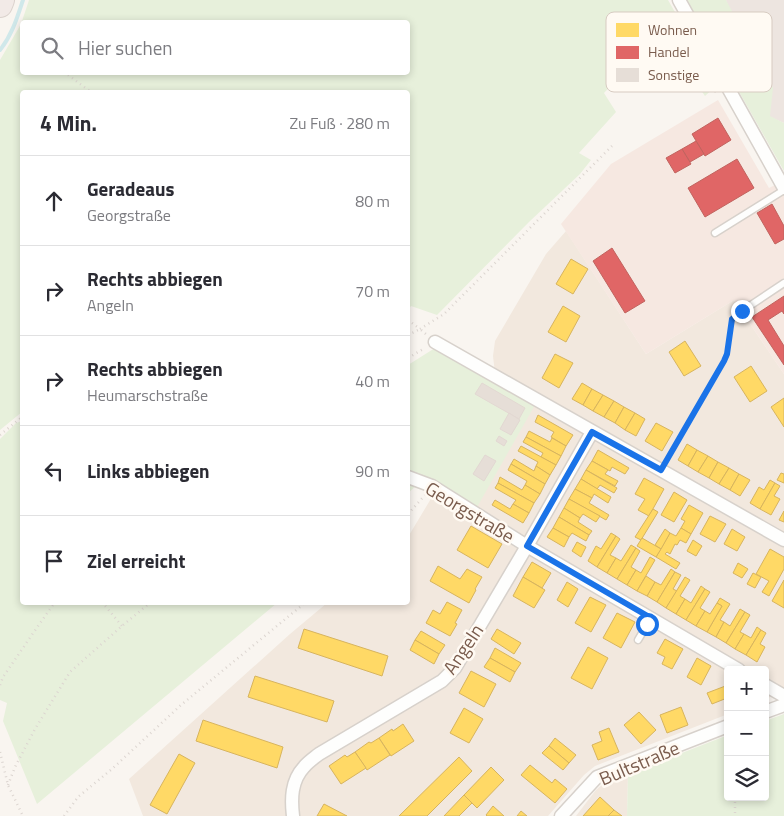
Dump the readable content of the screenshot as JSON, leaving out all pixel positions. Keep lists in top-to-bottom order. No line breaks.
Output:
{"streets":{"street":["Georgstraße","Angeln","Bultstraße"]},"crossings":[["Georgstraße","Angeln"]],"legend":["Wohnen","Handel","Sonstige"],"page":{"search":"Hier suchen","heading":["4 Min.","Zu Fuß · 280 m"],"list":[["Geradeaus","Georgstraße","80 m"],["Rechts abbiegen","Angeln","70 m"],["Rechts abbiegen","Heumarschstraße","40 m"],["Links abbiegen","90 m"],"Ziel erreicht"],"map_buttons":["+","−"]}}
